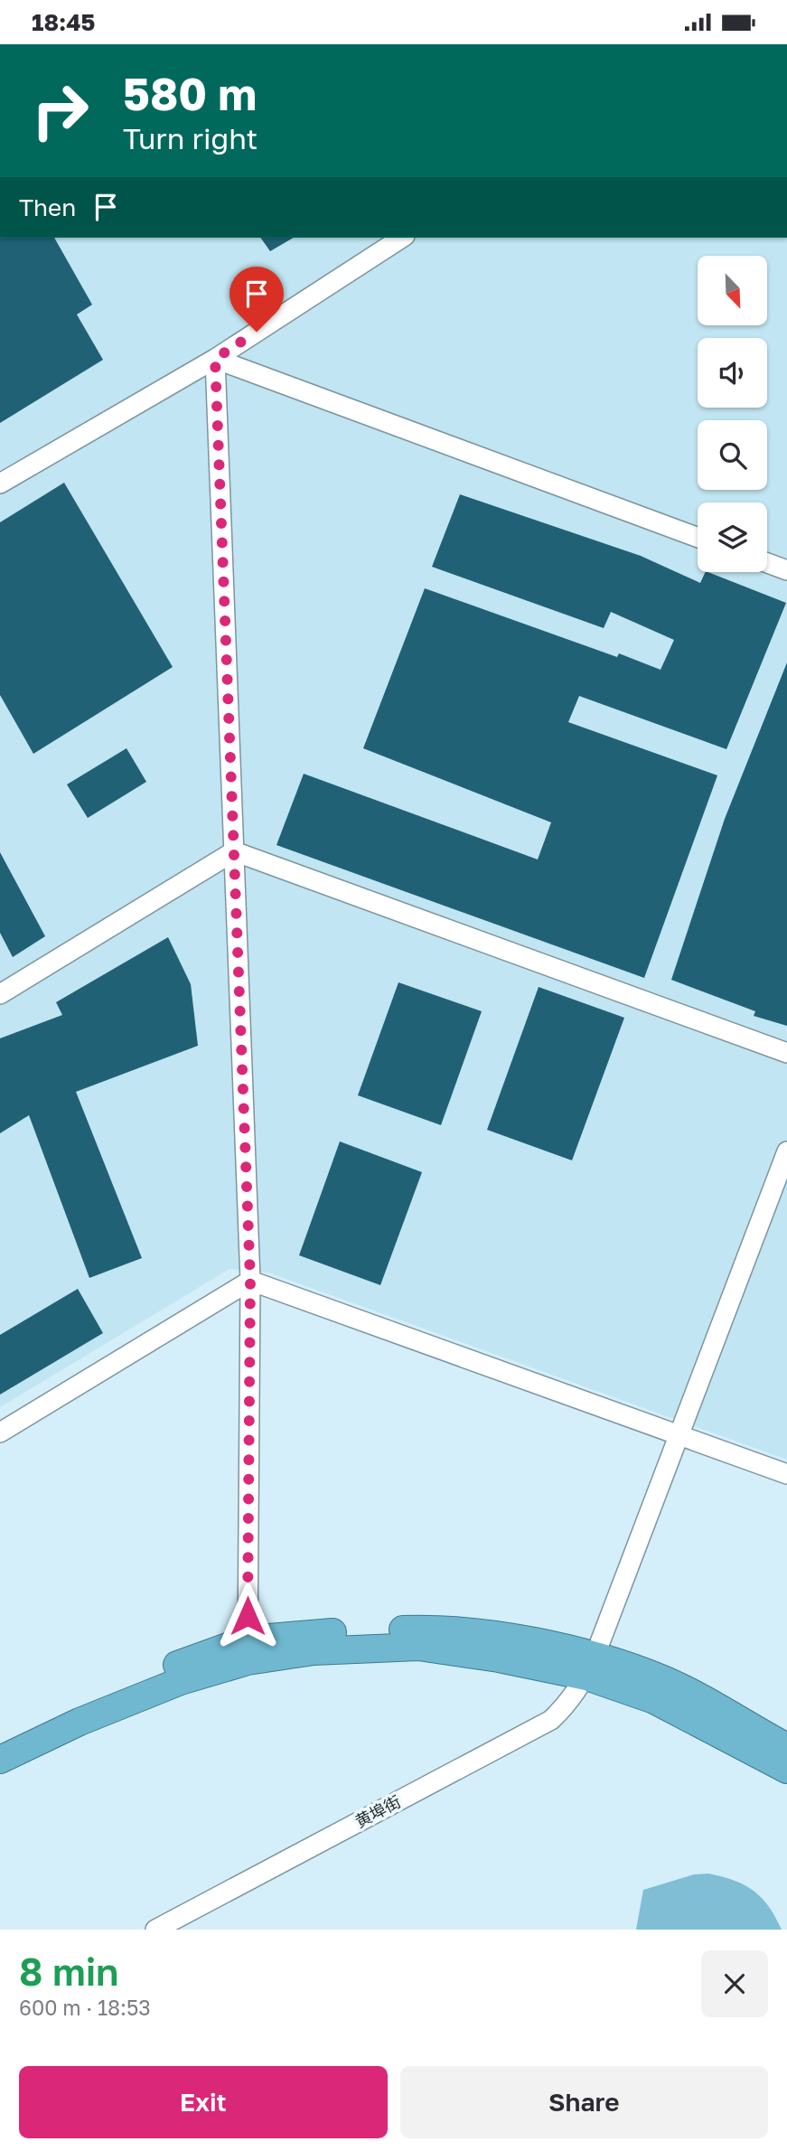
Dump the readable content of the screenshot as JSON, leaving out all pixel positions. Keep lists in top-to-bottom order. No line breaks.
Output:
{"streets":{"street":["黄埠街"]},"north":"bottom right","page":{"status":"18:45","turn":["580 m","Turn right"],"then":"Then","heading":["8 min","600 m · 18:53"],"buttons":["Exit","Share"]}}
